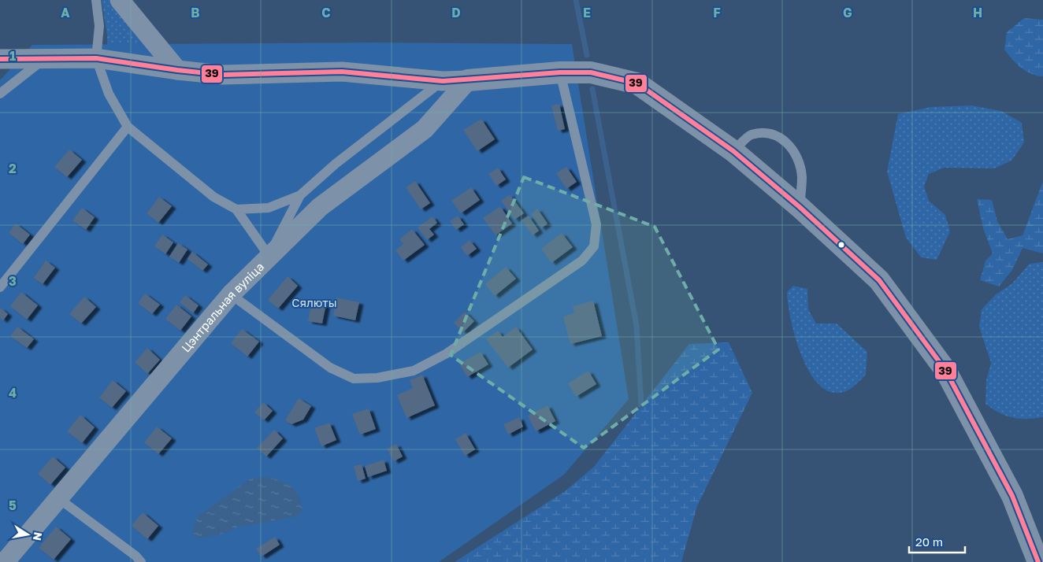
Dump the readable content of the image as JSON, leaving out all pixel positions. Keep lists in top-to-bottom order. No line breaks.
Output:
{"streets":{"street":["Цэнтральная вуліца"]},"parks":["Сялюты"],"lines":["transit line 39"],"scale_bar":"20 m","north":"right","grid":{"columns":["A","B","C","D","E","F","G","H"],"rows":["1","2","3","4","5"]}}
